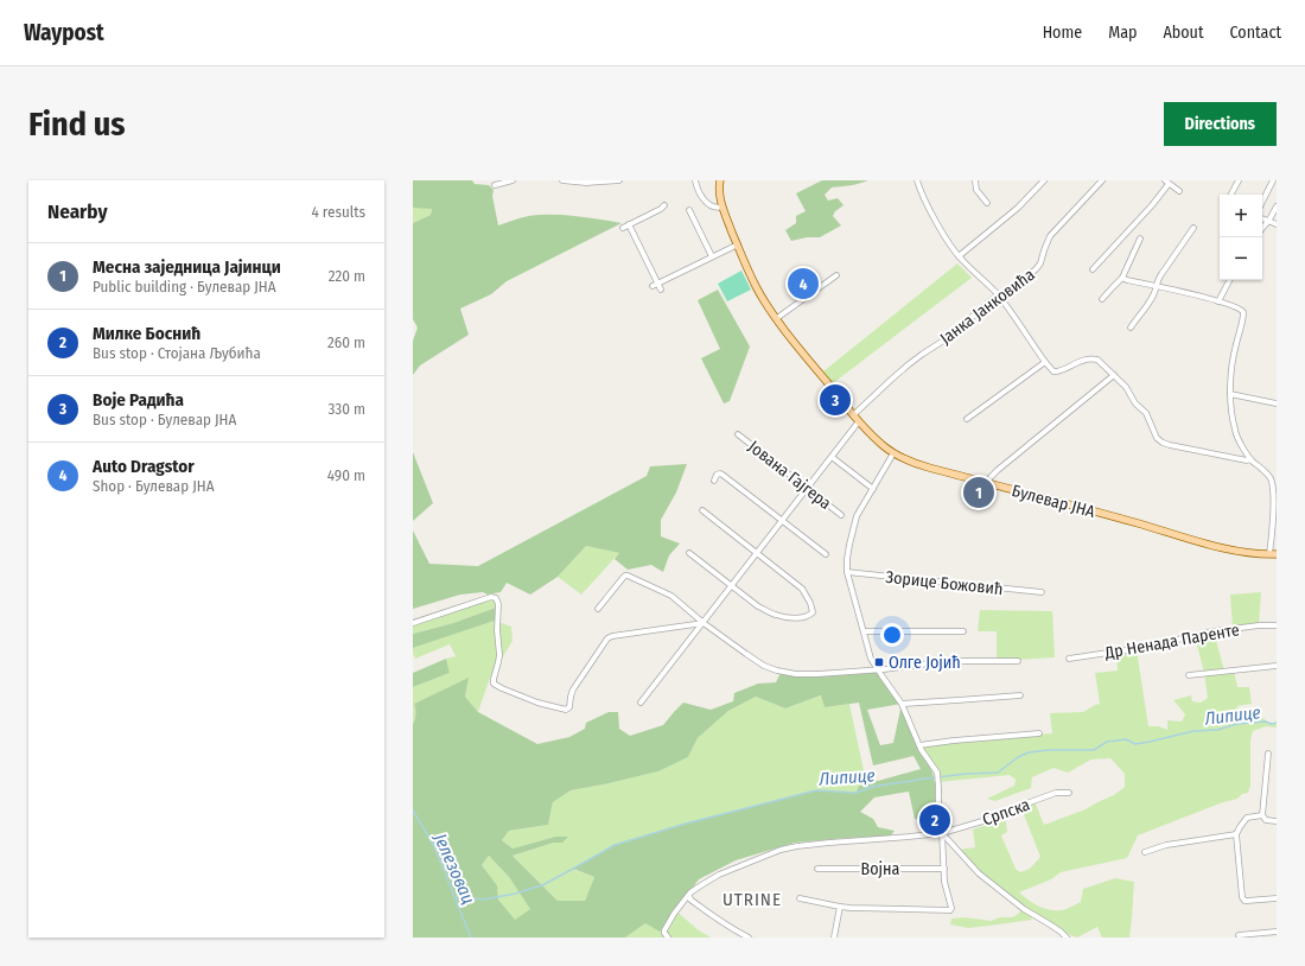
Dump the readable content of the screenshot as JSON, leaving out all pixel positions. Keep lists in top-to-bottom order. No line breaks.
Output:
{"streets":{"main road":["Булевар ЈНА"],"street":["Јанка Јанковића","Јована Гајгера","Зорице Божовић","Др Ненада Паренте","Српска","Војна"]},"crossings":[["Јанка Јанковића","Булевар ЈНА"]],"districts":["UTRINE"],"water":["Липице","Јелезовац"],"places":{"transit":["Олге Јојић"]},"page":{"header":"Waypost","nav":["Home","Map","About","Contact"],"buttons":"Directions","title":"Find us","heading":["Nearby","4 results"],"map_buttons":["+","−"],"list":[{"mark":"1","name":"Месна заједница Јајинци","note":"Public building · Булевар ЈНА","value":"220 m"},{"mark":"2","name":"Милке Боснић","note":"Bus stop · Стојана Љубића","value":"260 m"},{"mark":"3","name":"Воје Радића","note":"Bus stop · Булевар ЈНА","value":"330 m"},{"mark":"4","name":"Auto Dragstor","note":"Shop · Булевар ЈНА","value":"490 m"}],"pins":["4","3","1","2"]}}
